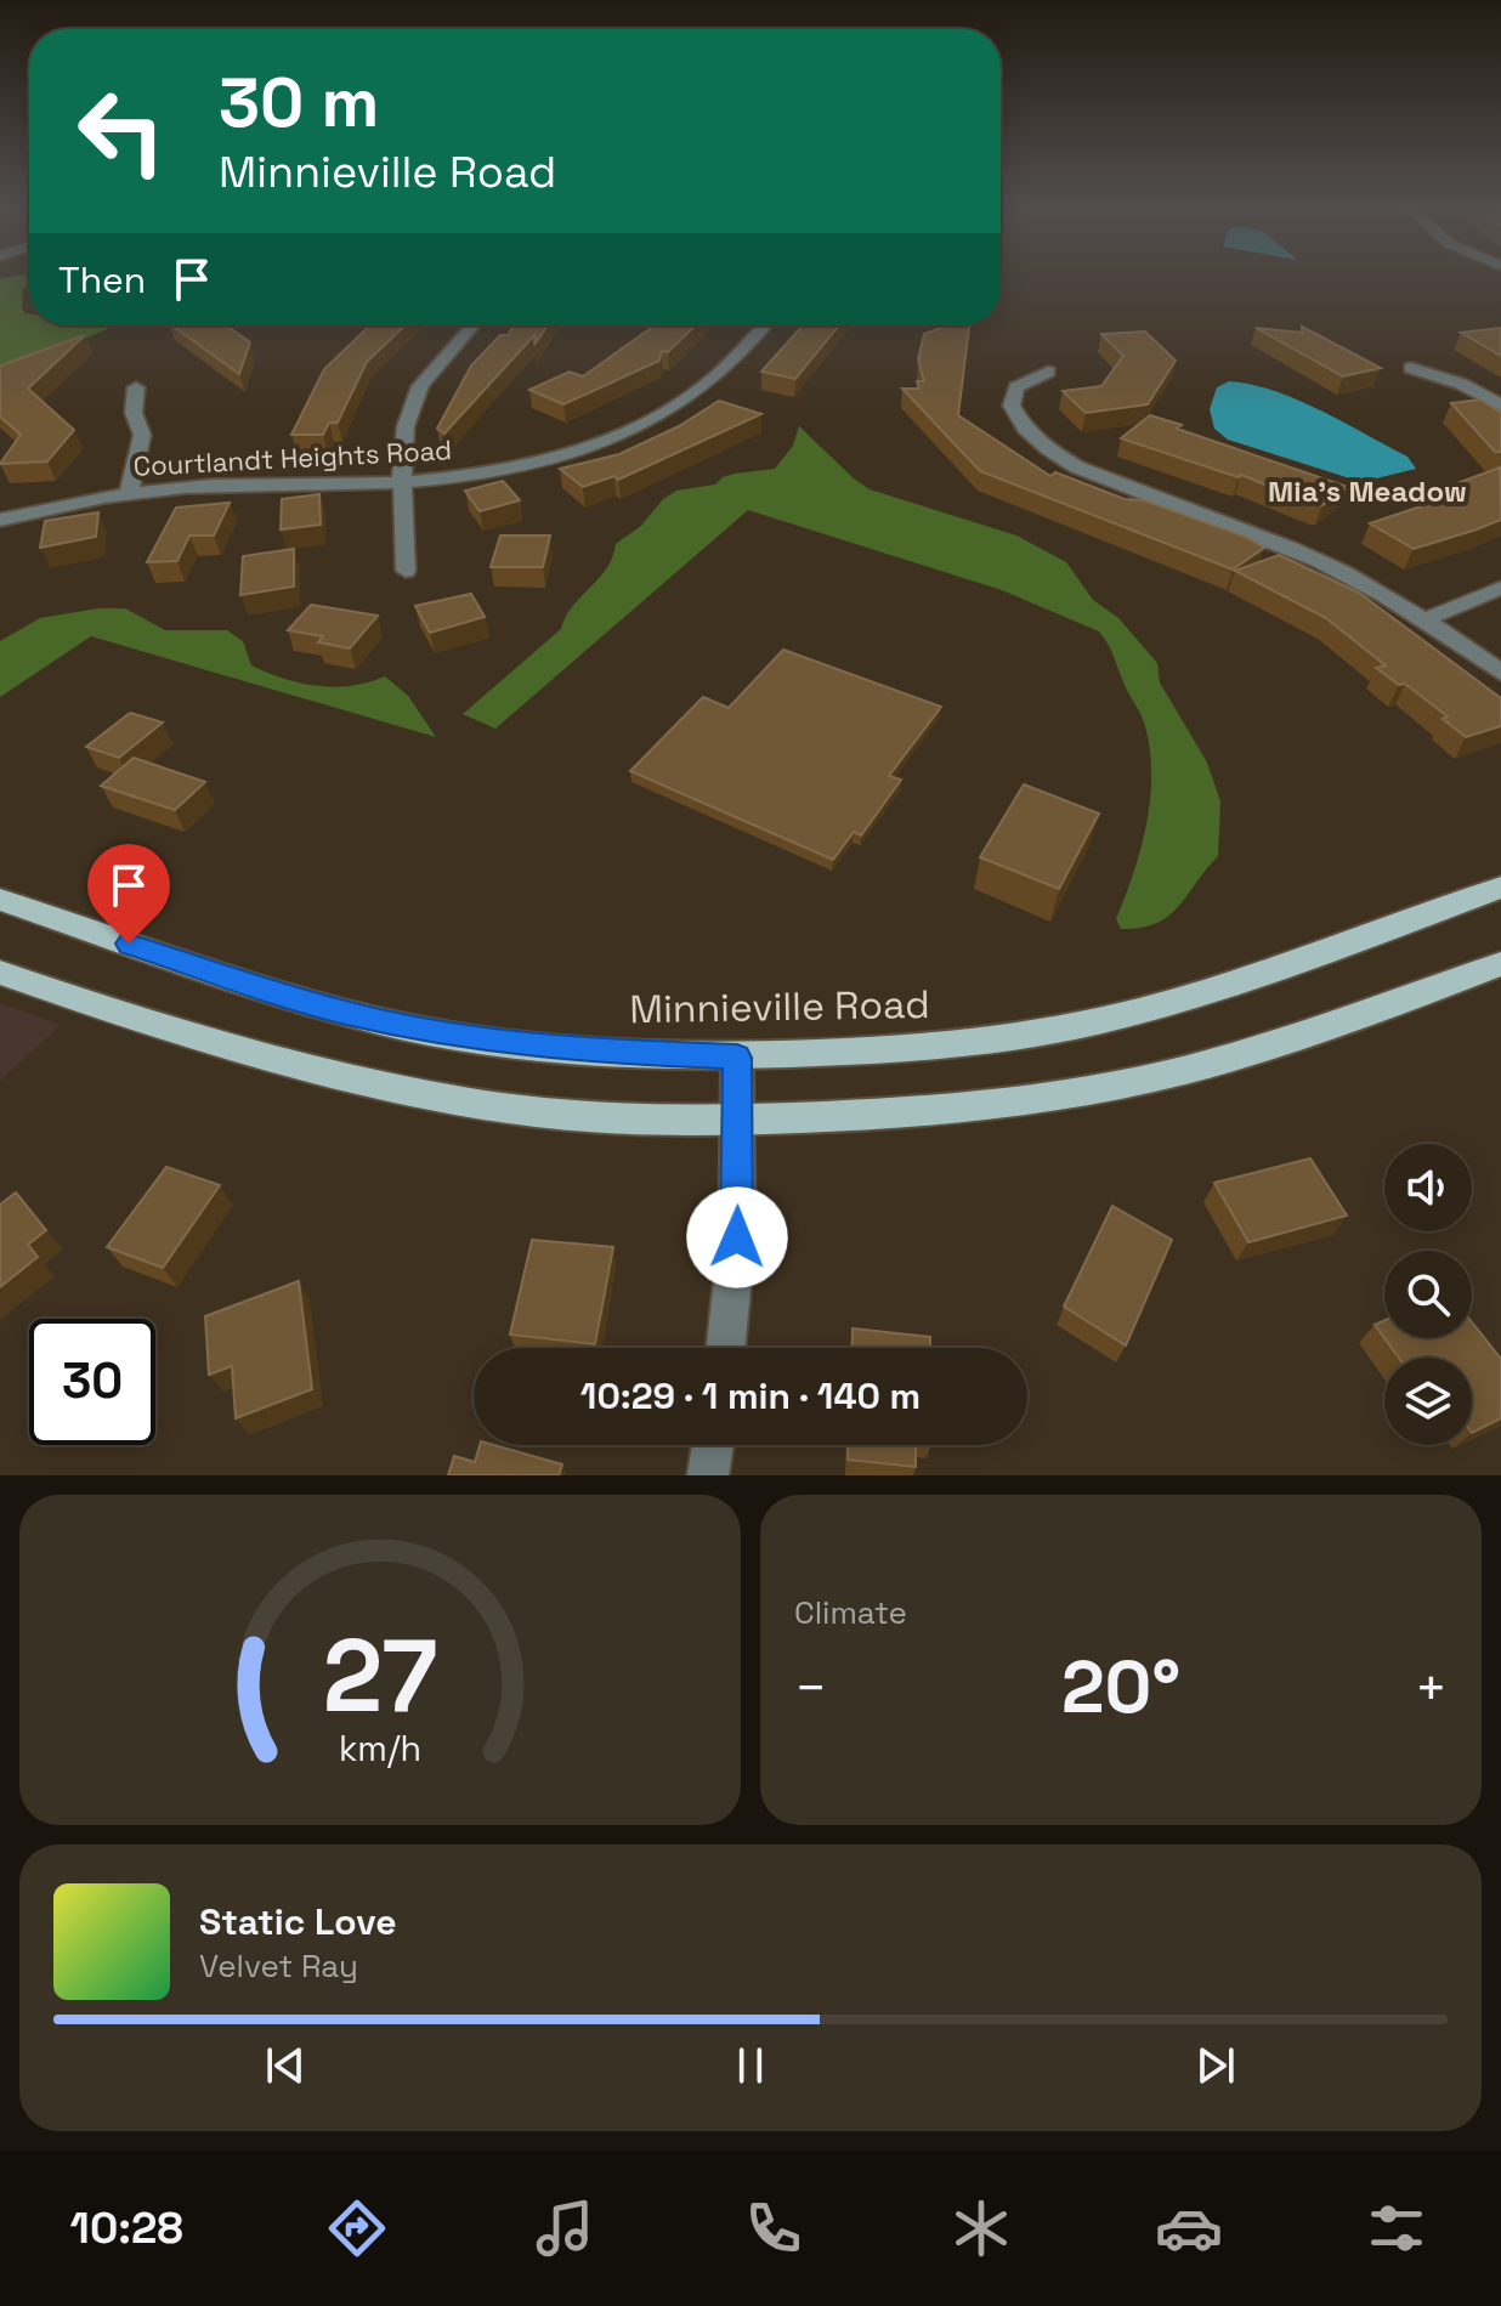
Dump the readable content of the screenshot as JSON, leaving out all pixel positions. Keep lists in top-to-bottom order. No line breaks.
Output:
{"streets":{"main road":["Minnieville Road"],"street":["Courtlandt Heights Road"]},"districts":["Mia's Meadow"],"page":{"turn":["30 m","Minnieville Road"],"then":"Then","limit":"30","trip":"10:29 · 1 min · 140 m","tile":"Climate","heat":["−","20°","+"],"song":["Static Love","Velvet Ray"],"tabs":"10:28","gauge":["27","km/h"]}}
